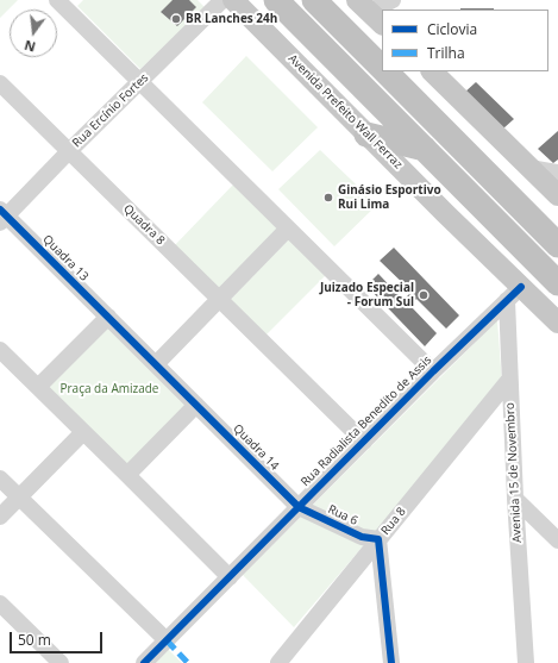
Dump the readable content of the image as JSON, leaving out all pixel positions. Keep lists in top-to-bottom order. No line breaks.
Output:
{"streets":{"main road":["Avenida Prefeito Wall Ferraz"],"street":["Rua Ercínio Fortes","Quadra 8","Quadra 13","Rua Radialista Benedito de Assis","Quadra 14","Avenida 15 de Novembro","Rua 6","Rua 8"]},"crossings":[["Rua Ercínio Fortes","Quadra 8"],["Rua Ercínio Fortes","Quadra 13"],["Avenida Prefeito Wall Ferraz","Rua Radialista Benedito de Assis"],["Avenida Prefeito Wall Ferraz","Avenida 15 de Novembro"],["Quadra 8","Rua Radialista Benedito de Assis"],["Quadra 13","Quadra 14"],["Rua Radialista Benedito de Assis","Quadra 14"],["Rua Radialista Benedito de Assis","Avenida 15 de Novembro"],["Rua Radialista Benedito de Assis","Rua 6"],["Quadra 14","Rua 6"],["Avenida 15 de Novembro","Rua 8"],["Rua 6","Rua 8"]],"parks":["Praça da Amizade"],"places":["BR Lanches 24h","Ginásio Esportivo Rui Lima","Juizado Especial - Forum Sul"],"legend":["Ciclovia","Trilha"],"scale_bar":"50 m","north":"bottom"}
